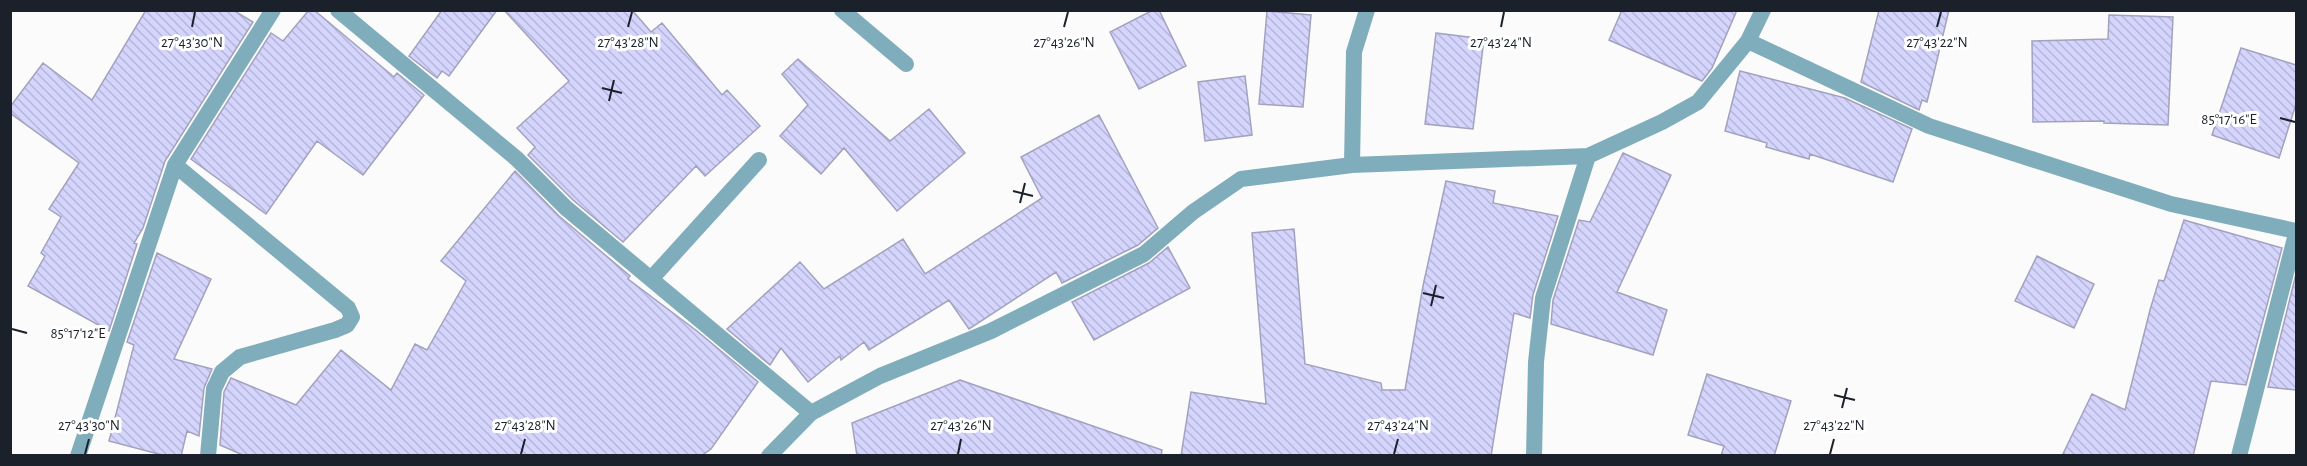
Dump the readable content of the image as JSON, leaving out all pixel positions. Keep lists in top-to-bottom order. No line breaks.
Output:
{"coordinates":["27°43'30\"N","27°43'28\"N","27°43'26\"N","27°43'24\"N","27°43'22\"N","85°17'16\"E","85°17'12\"E"]}
